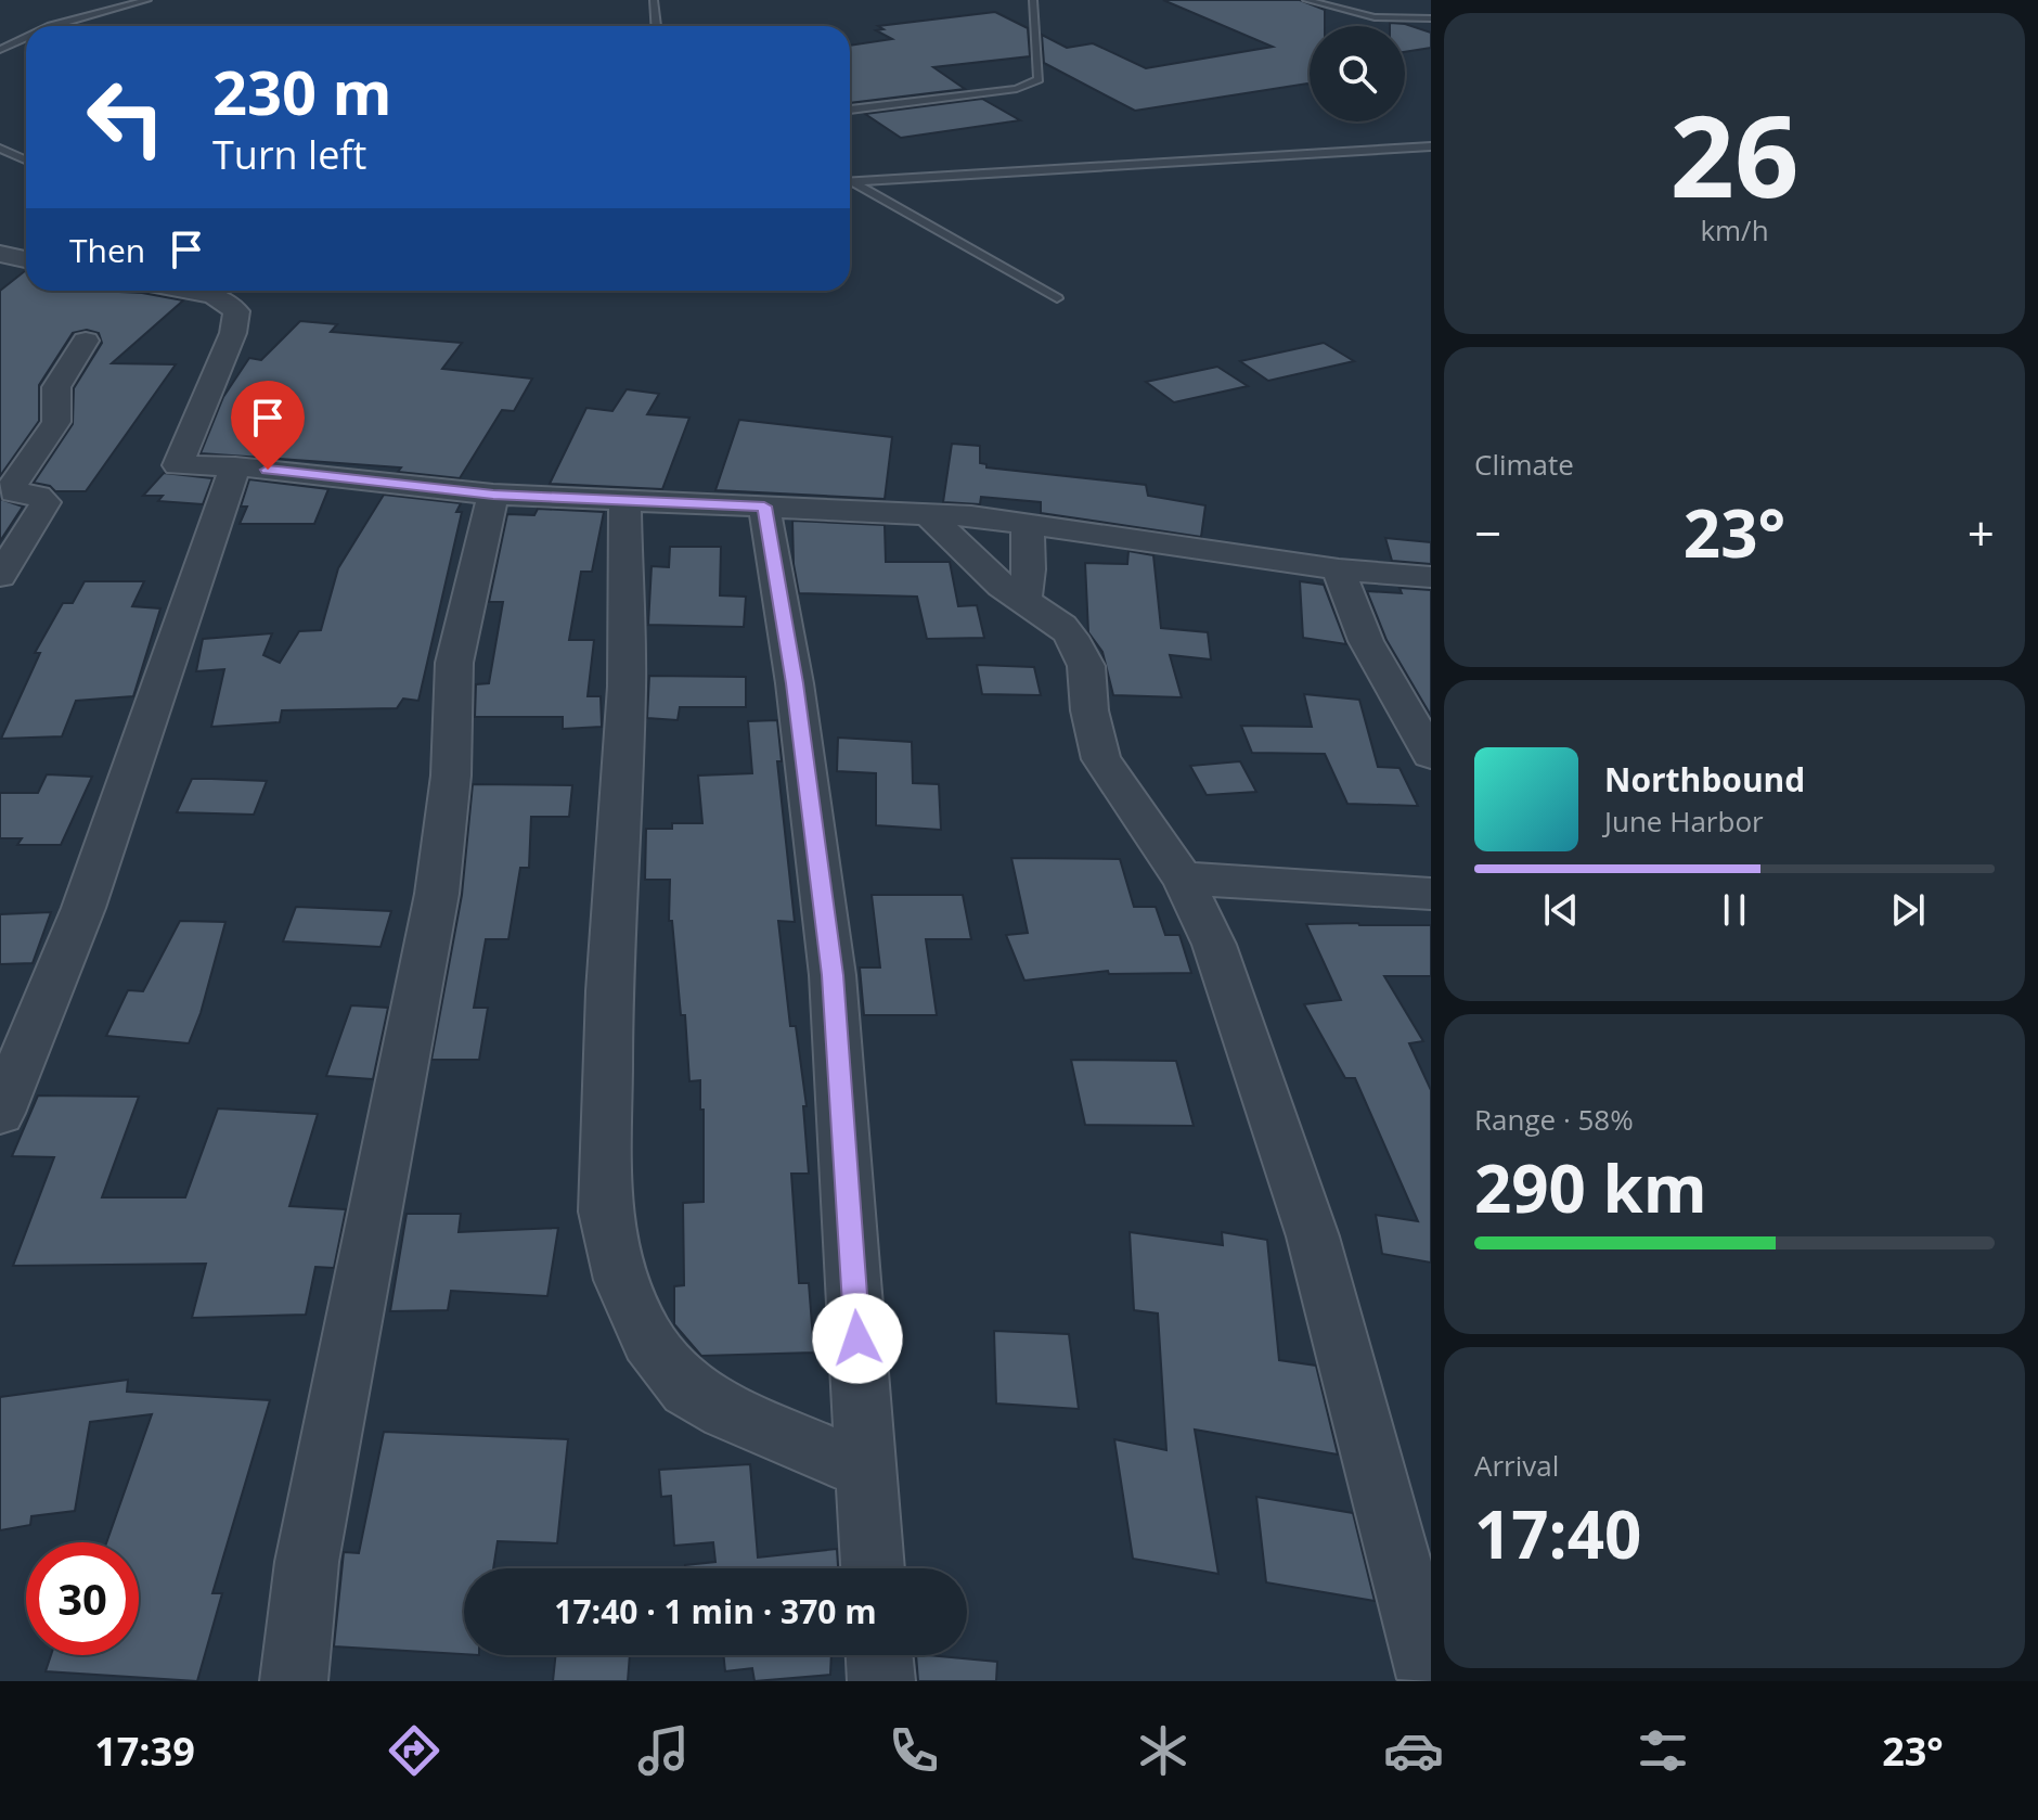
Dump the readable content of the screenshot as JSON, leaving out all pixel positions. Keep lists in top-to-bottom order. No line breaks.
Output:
{"page":{"tile":[["26","km/h"],"Climate",["Range · 58%","290 km"],["Arrival","17:40"]],"turn":["230 m","Turn left"],"then":"Then","heat":["−","23°","+"],"song":["Northbound","June Harbor"],"limit":"30","trip":"17:40 · 1 min · 370 m","tabs":["17:39","23°"]}}
